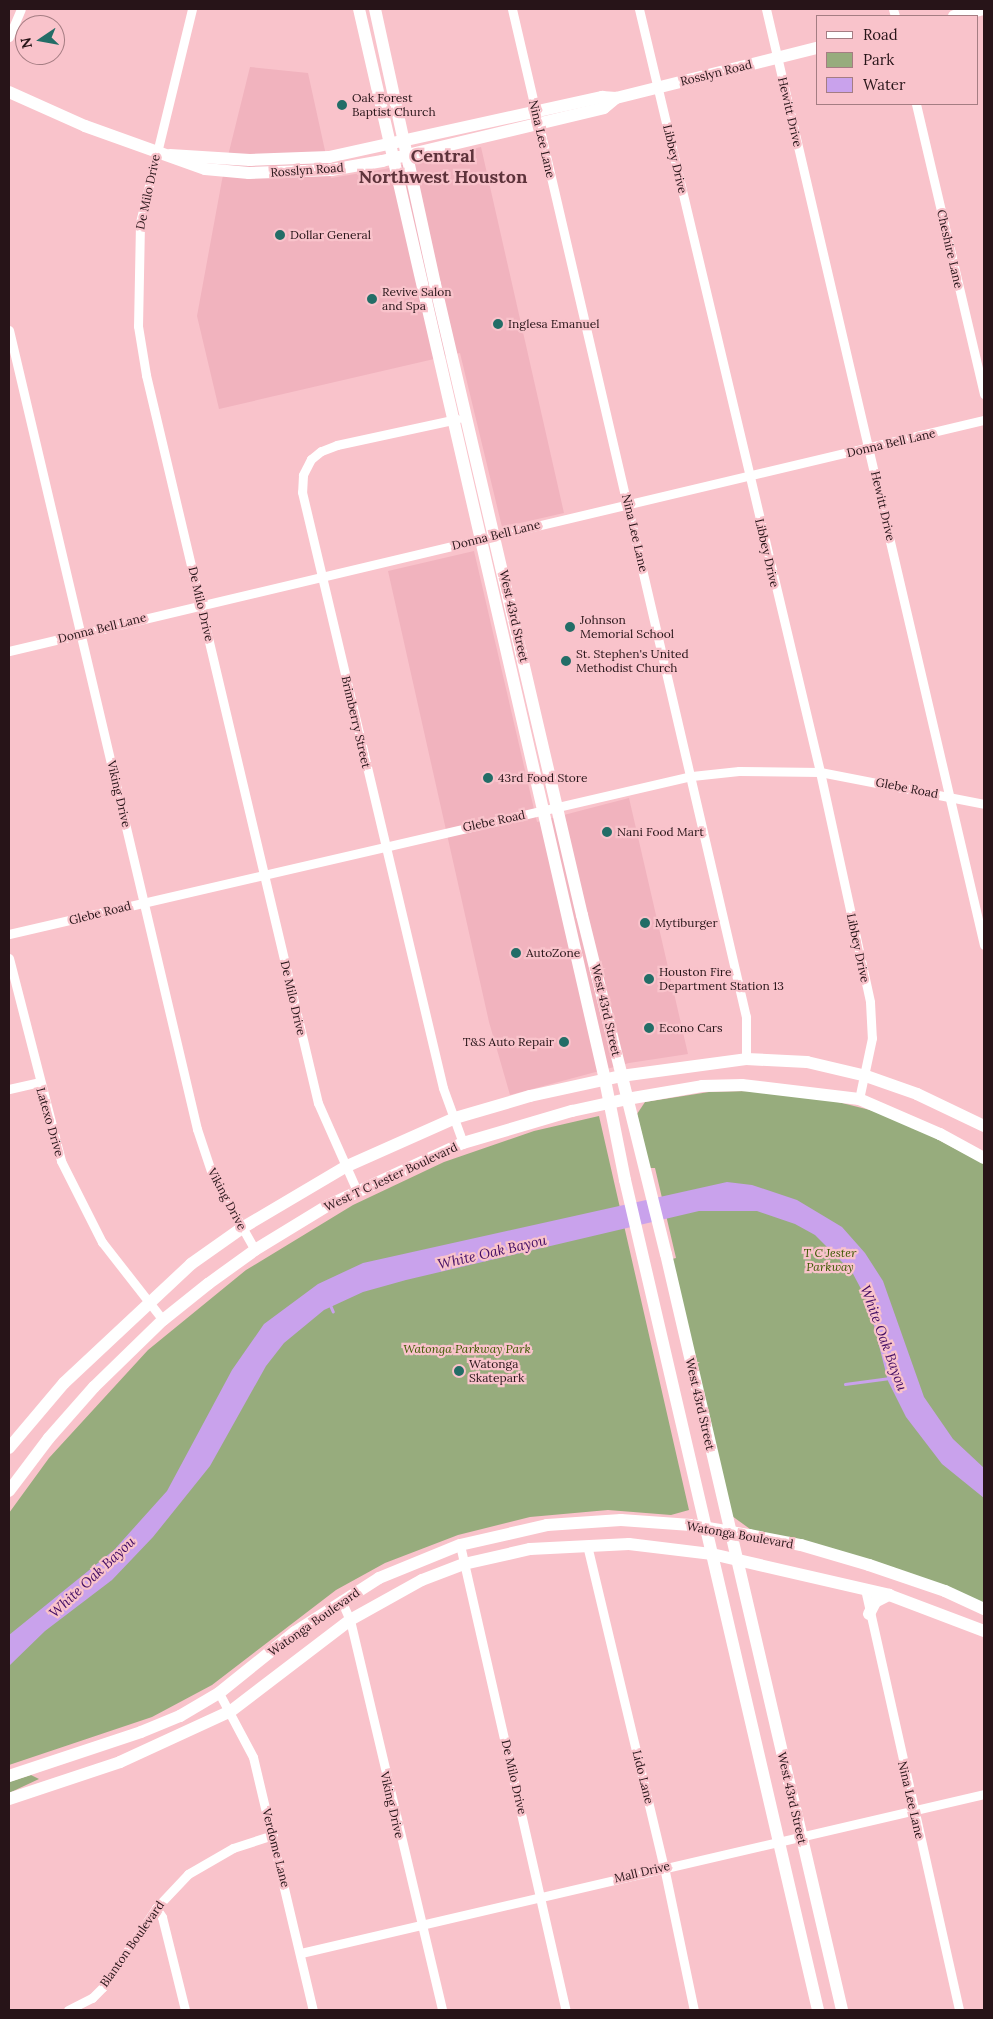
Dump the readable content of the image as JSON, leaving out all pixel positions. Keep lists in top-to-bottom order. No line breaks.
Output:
{"streets":{"main road":["Rosslyn Road","West 43rd Street","West T C Jester Boulevard","Watonga Boulevard"],"street":["Hewitt Drive","Nina Lee Lane","Libbey Drive","De Milo Drive","Cheshire Lane","Donna Bell Lane","Brimberry Street","Glebe Road","Viking Drive","Latexo Drive","Lido Lane","Verdome Lane","Mall Drive","Blanton Boulevard"]},"crossings":[["Rosslyn Road","Hewitt Drive"],["Rosslyn Road","Nina Lee Lane"],["Rosslyn Road","Libbey Drive"],["Rosslyn Road","De Milo Drive"],["Rosslyn Road","West 43rd Street"],["Hewitt Drive","Donna Bell Lane"],["Hewitt Drive","Glebe Road"],["Nina Lee Lane","Donna Bell Lane"],["Nina Lee Lane","Glebe Road"],["Nina Lee Lane","West T C Jester Boulevard"],["Nina Lee Lane","Watonga Boulevard"],["Nina Lee Lane","Mall Drive"],["Libbey Drive","Donna Bell Lane"],["Libbey Drive","Glebe Road"],["Libbey Drive","West T C Jester Boulevard"],["De Milo Drive","Donna Bell Lane"],["De Milo Drive","Glebe Road"],["De Milo Drive","West T C Jester Boulevard"],["De Milo Drive","Watonga Boulevard"],["De Milo Drive","Mall Drive"],["Donna Bell Lane","West 43rd Street"],["Donna Bell Lane","Brimberry Street"],["Donna Bell Lane","Viking Drive"],["West 43rd Street","Brimberry Street"],["West 43rd Street","Glebe Road"],["West 43rd Street","West T C Jester Boulevard"],["West 43rd Street","Watonga Boulevard"],["West 43rd Street","Mall Drive"],["Brimberry Street","Glebe Road"],["Brimberry Street","West T C Jester Boulevard"],["Glebe Road","Viking Drive"],["Viking Drive","West T C Jester Boulevard"],["Viking Drive","Watonga Boulevard"],["Viking Drive","Mall Drive"],["Latexo Drive","West T C Jester Boulevard"],["Watonga Boulevard","Lido Lane"],["Watonga Boulevard","Verdome Lane"],["Lido Lane","Mall Drive"],["Verdome Lane","Mall Drive"],["Verdome Lane","Blanton Boulevard"]],"districts":["Central Northwest Houston"],"water":["White Oak Bayou"],"parks":["T C Jester Parkway","Watonga Parkway Park"],"places":["Oak Forest Baptist Church","Dollar General","Revive Salon and Spa","Inglesa Emanuel","Johnson Memorial School","St. Stephen's United Methodist Church","43rd Food Store","Nani Food Mart","Mytiburger","AutoZone","Houston Fire Department Station 13","Econo Cars","T&S Auto Repair","Watonga Skatepark"],"legend":["Road","Park","Water"],"north":"left"}
